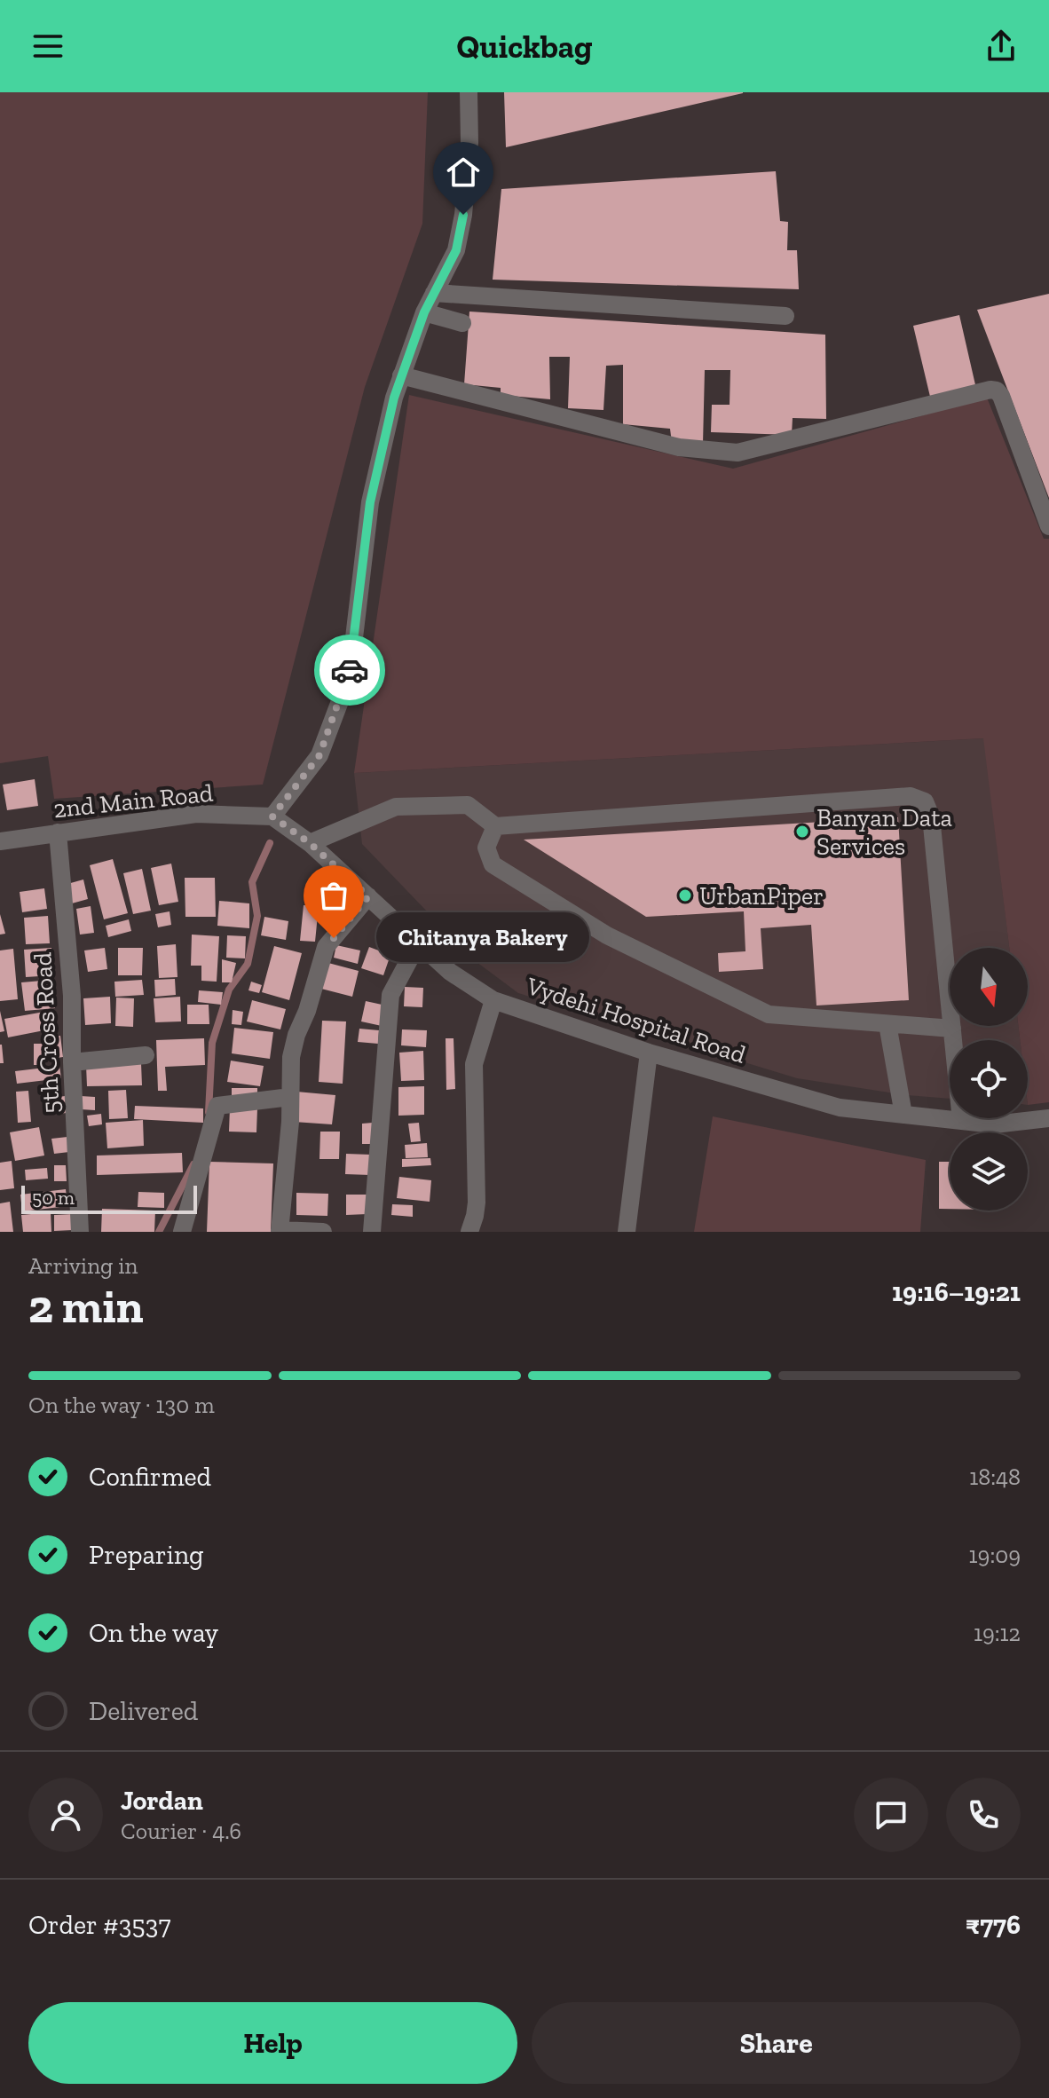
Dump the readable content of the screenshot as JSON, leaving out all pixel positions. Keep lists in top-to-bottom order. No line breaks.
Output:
{"streets":{"street":["2nd Main Road","Vydehi Hospital Road","5th Cross Road"]},"crossings":[["2nd Main Road","Vydehi Hospital Road"],["2nd Main Road","5th Cross Road"]],"places":["Banyan Data Services","UrbanPiper","Chitanya Bakery"],"scale_bar":"50 m","north":"bottom","page":{"header":"Quickbag","bubble":"Chitanya Bakery","scale":"50 m","heading":["2 min","Arriving in","19:16–19:21"],"panel":["Jordan","Courier · 4.6","Order #3537","₹776"],"bar":"On the way · 130 m","list":[["Confirmed","18:48"],["Preparing","19:09"],["On the way","19:12"],"Delivered"],"buttons":["Help","Share"]}}
